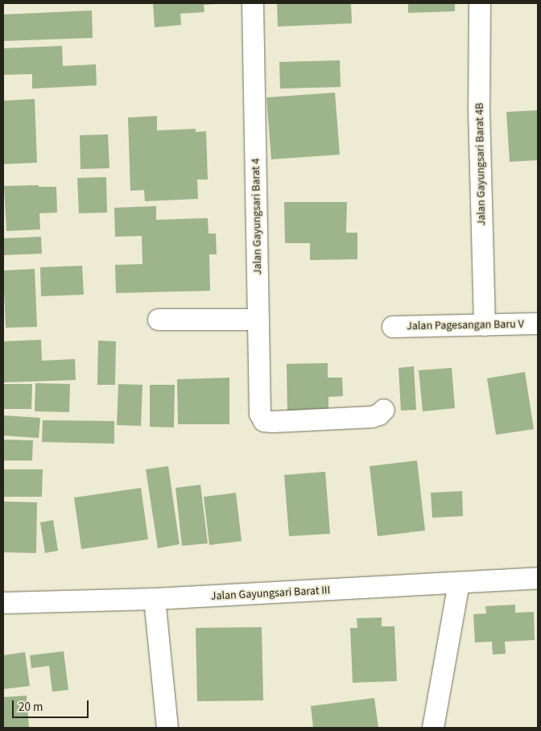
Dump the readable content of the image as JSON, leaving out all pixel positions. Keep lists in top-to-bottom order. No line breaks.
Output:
{"streets":{"street":["Jalan Gayungsari Barat 4B","Jalan Gayungsari Barat 4","Jalan Pagesangan Baru V","Jalan Gayungsari Barat III"]},"crossings":[["Jalan Gayungsari Barat 4B","Jalan Pagesangan Baru V"]],"scale_bar":"20 m"}
